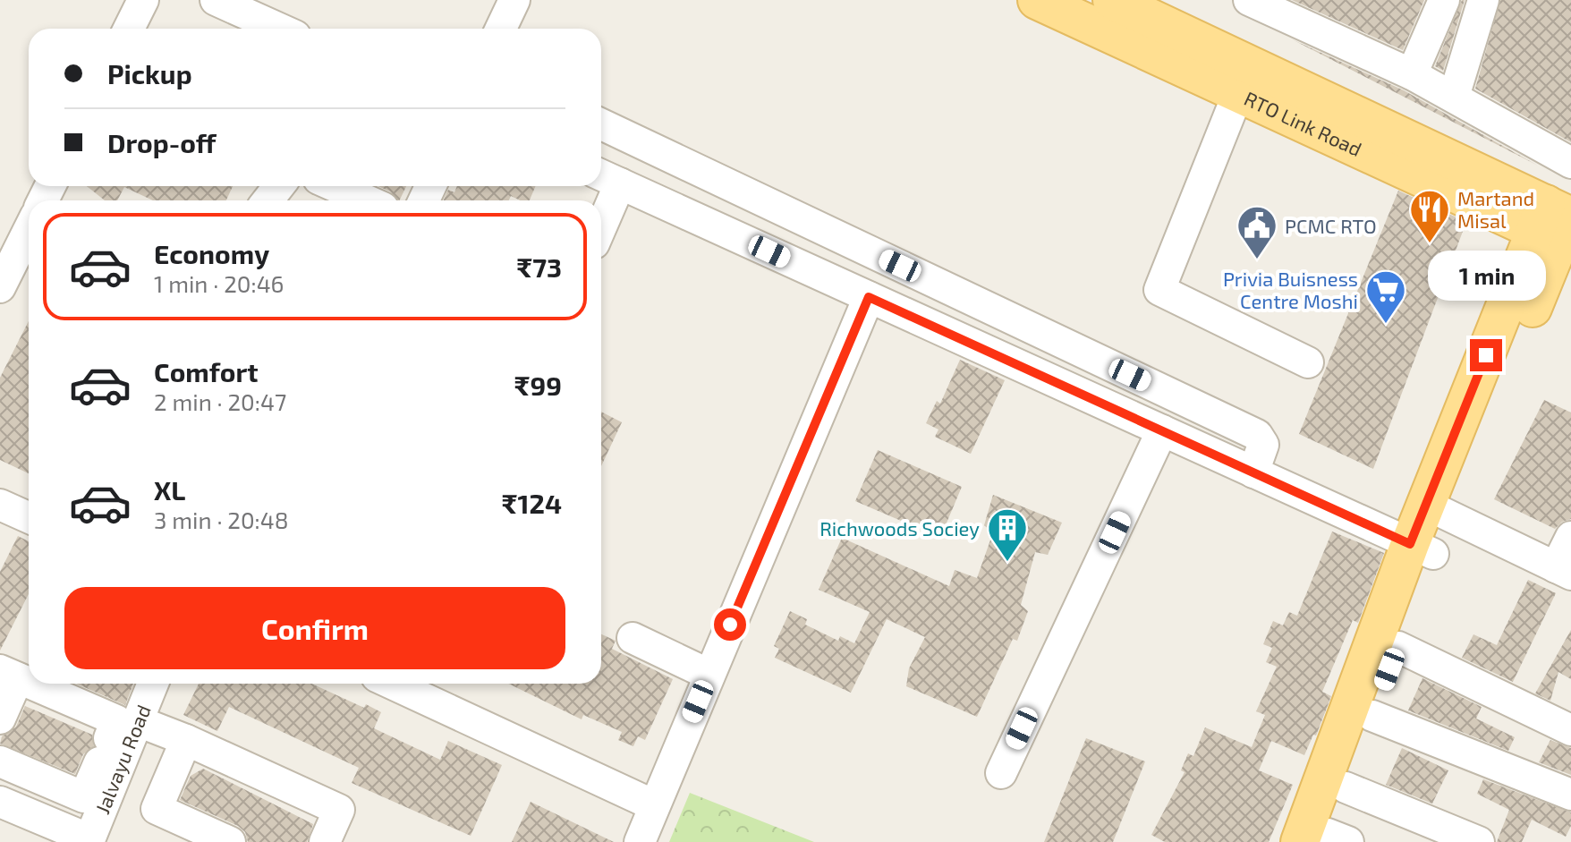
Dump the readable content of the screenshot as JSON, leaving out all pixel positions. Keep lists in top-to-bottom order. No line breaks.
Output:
{"streets":{"main road":["RTO Link Road"],"street":["Jalvayu Road"]},"places":{"restaurant":["Martand Misal"],"public building":["PCMC RTO"],"supermarket":["Privia Buisness Centre Moshi"],"building":["Richwoods Sociey"]},"page":{"banner":["Pickup","Drop-off"],"list":[{"name":"Economy","note":"1 min · 20:46","value":"₹73"},{"name":"Comfort","note":"2 min · 20:47","value":"₹99"},{"name":"XL","note":"3 min · 20:48","value":"₹124"}],"bubble":"1 min","buttons":"Confirm"}}
